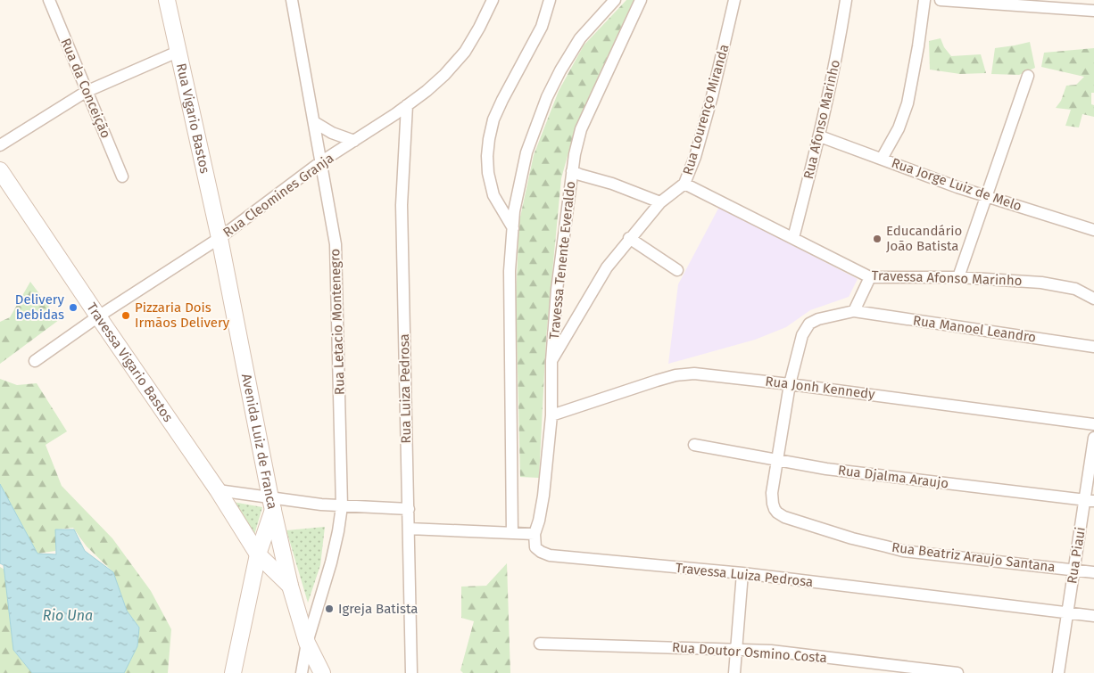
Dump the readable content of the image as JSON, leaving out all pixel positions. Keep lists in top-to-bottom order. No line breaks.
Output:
{"streets":{"main road":["Rua Vigario Bastos","Travessa Vigario Bastos","Avenida Luiz de Franca"],"street":["Rua da Conceição","Rua Lourenço Miranda","Rua Afonso Marinho","Rua Jorge Luiz de Melo","Rua Cleomines Granja","Travessa Tenente Everaldo","Travessa Afonso Marinho","Rua Letacio Montenegro","Rua Manoel Leandro","Rua Jonh Kennedy","Rua Luiza Pedrosa","Rua Djalma Araujo","Rua Piaui","Rua Beatriz Araujo Santana","Travessa Luiza Pedrosa","Rua Doutor Osmino Costa"]},"crossings":[["Rua Lourenço Miranda","Travessa Tenente Everaldo"],["Rua Lourenço Miranda","Travessa Afonso Marinho"],["Rua Vigario Bastos","Rua Cleomines Granja"],["Rua Vigario Bastos","Avenida Luiz de Franca"],["Rua Afonso Marinho","Rua Jorge Luiz de Melo"],["Rua Afonso Marinho","Travessa Afonso Marinho"],["Rua Cleomines Granja","Rua Letacio Montenegro"],["Rua Cleomines Granja","Travessa Vigario Bastos"],["Rua Cleomines Granja","Rua Luiza Pedrosa"],["Rua Cleomines Granja","Avenida Luiz de Franca"],["Travessa Tenente Everaldo","Rua Jonh Kennedy"],["Travessa Tenente Everaldo","Travessa Luiza Pedrosa"],["Rua Letacio Montenegro","Avenida Luiz de Franca"],["Travessa Vigario Bastos","Avenida Luiz de Franca"],["Rua Djalma Araujo","Rua Piaui"],["Rua Djalma Araujo","Rua Beatriz Araujo Santana"],["Rua Piaui","Rua Beatriz Araujo Santana"],["Rua Piaui","Travessa Luiza Pedrosa"]],"water":["Rio Una"],"places":["Educandário João Batista","Delivery bebidas","Pizzaria Dois Irmãos Delivery","Igreja Batista"]}
